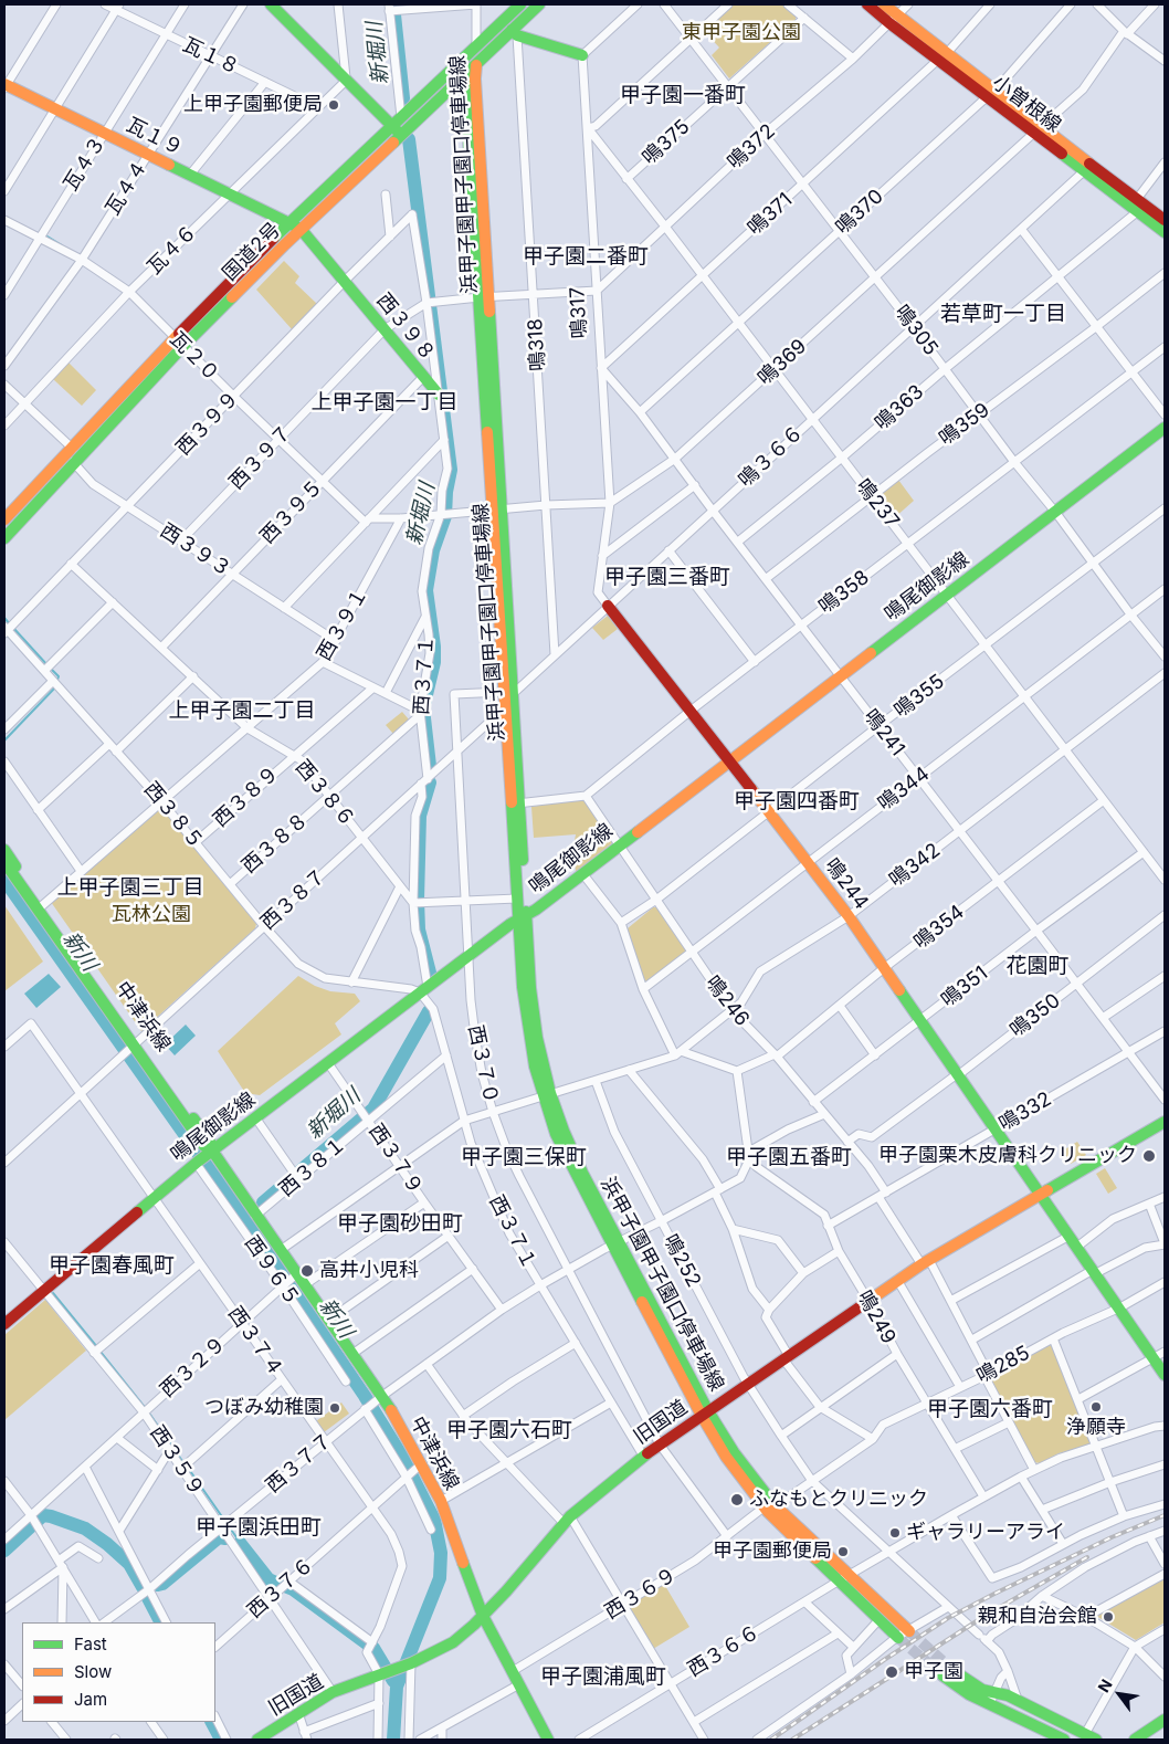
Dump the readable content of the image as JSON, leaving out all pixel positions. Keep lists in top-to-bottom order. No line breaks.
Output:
{"streets":{"main road":["小曽根線","瓦１９","浜甲子園甲子園口停車場線","国道2号","西３９８","鳴尾御影線","鳴244","中津浜線","旧国道"],"street":["瓦１８","鳴375","鳴372","瓦４３","瓦４４","鳴370","鳴371","瓦４６","鳴317","鳴305","鳴318","瓦２０","鳴369","鳴363","西３９９","鳴359","鳴３６６","西３９７","鳴237","西３９５","西３９３","鳴358","西３９１","西３７１","鳴355","鳴241","鳴344","西３８６","西３８９","西３８５","西３８８","鳴342","西３８７","鳴354","鳴351","鳴246","鳴350","西３７０","鳴332","西３７９","西３８１","鳴252","西９６５","鳴249","西３７４","鳴285","西３２９","西３５９","西３７７","西３７６","西３６９","西３６６"]},"crossings":[["瓦１８","瓦４３"],["瓦１８","瓦４４"],["瓦１８","瓦４６"],["小曽根線","鳴372"],["小曽根線","鳴370"],["小曽根線","鳴371"],["小曽根線","鳴369"],["小曽根線","鳴363"],["小曽根線","鳴３６６"],["瓦１９","瓦４３"],["瓦１９","瓦４４"],["瓦１９","瓦４６"],["瓦１９","国道2号"],["瓦１９","西３９８"],["鳴375","鳴305"],["鳴375","鳴237"],["鳴372","鳴317"],["鳴372","鳴305"],["鳴372","西３９７"],["鳴372","鳴237"],["瓦４３","瓦２０"],["浜甲子園甲子園口停車場線","国道2号"],["浜甲子園甲子園口停車場線","鳴３６６"],["浜甲子園甲子園口停車場線","西３９７"],["浜甲子園甲子園口停車場線","鳴尾御影線"],["浜甲子園甲子園口停車場線","鳴342"],["浜甲子園甲子園口停車場線","西３７０"],["浜甲子園甲子園口停車場線","鳴285"],["浜甲子園甲子園口停車場線","旧国道"],["浜甲子園甲子園口停車場線","西３７７"],["浜甲子園甲子園口停車場線","西３６９"],["浜甲子園甲子園口停車場線","西３６６"],["瓦４４","瓦２０"],["鳴370","鳴305"],["鳴370","鳴237"],["鳴370","鳴241"],["鳴371","鳴317"],["鳴371","鳴305"],["鳴371","鳴237"],["鳴371","鳴241"],["瓦４６","瓦２０"],["国道2号","西３９８"],["国道2号","鳴318"],["国道2号","瓦２０"],["国道2号","西３９３"],["鳴317","鳴369"],["鳴317","鳴３６６"],["鳴317","西３９７"],["鳴317","鳴237"],["鳴317","鳴241"],["鳴317","鳴244"],["西３９８","西３９９"],["西３９８","西３９７"],["西３９８","西３９５"],["西３９８","西３７１"],["鳴305","鳴369"],["鳴305","鳴363"],["鳴305","鳴359"],["鳴305","鳴３６６"],["鳴305","鳴尾御影線"],["鳴305","鳴358"],["鳴305","鳴355"],["鳴305","鳴344"],["鳴318","鳴３６６"],["鳴318","西３９７"],["瓦２０","西３９９"],["瓦２０","西３９７"],["瓦２０","西３９５"],["鳴369","鳴237"],["鳴369","鳴241"],["鳴363","鳴237"],["鳴363","鳴241"],["西３９９","西３９３"],["西３９９","西３７１"],["西３９９","西３８６"],["西３９９","西３８５"],["鳴359","鳴237"],["鳴359","鳴241"],["鳴３６６","鳴237"],["鳴３６６","鳴241"],["鳴３６６","鳴244"],["鳴３６６","西３７０"],["西３９７","西３９３"],["西３９７","西３７１"],["鳴237","鳴尾御影線"],["鳴237","鳴358"],["鳴237","鳴355"],["鳴237","鳴344"],["鳴237","鳴342"],["鳴237","鳴354"],["鳴237","鳴351"],["西３９５","西３９３"],["西３９５","西３８６"],["西３９３","西３９１"],["鳴尾御影線","西３７１"],["鳴尾御影線","鳴241"],["鳴尾御影線","西３８５"],["鳴尾御影線","鳴244"],["鳴尾御影線","鳴246"],["鳴尾御影線","中津浜線"],["鳴尾御影線","西３７０"],["鳴尾御影線","西３７９"],["鳴尾御影線","西９６５"],["鳴尾御影線","西３７４"],["鳴尾御影線","西３５９"],["鳴358","鳴241"],["鳴358","鳴244"],["鳴358","鳴246"],["西３９１","西３８６"],["西３９１","西３８５"],["西３９１","中津浜線"],["西３７１","西３８６"],["西３７１","西３８５"],["西３７１","西３８８"],["西３７１","鳴342"],["西３７１","西３８７"],["西３７１","西３８１"],["西３７１","旧国道"],["西３７１","西３７７"],["鳴355","鳴241"],["鳴355","鳴244"],["鳴355","鳴246"],["鳴241","鳴344"],["鳴241","鳴342"],["鳴241","鳴354"],["鳴241","鳴351"],["鳴241","鳴350"],["鳴241","鳴332"],["鳴344","鳴244"],["鳴344","鳴246"],["西３８６","西３８９"],["西３８６","西３８８"],["西３８６","西３８７"],["西３８９","西３８５"],["西３８５","西３８８"],["西３８５","西３８７"],["鳴342","鳴244"],["鳴342","鳴246"],["鳴342","中津浜線"],["鳴342","西３７０"],["鳴342","西３７９"],["鳴342","鳴252"],["鳴244","鳴354"],["鳴244","鳴351"],["鳴244","鳴350"],["鳴244","鳴332"],["鳴244","鳴285"],["鳴244","旧国道"],["西３８７","中津浜線"],["西３８７","西３７０"],["西３８７","西３７４"],["鳴354","鳴246"],["鳴351","鳴246"],["鳴246","鳴350"],["鳴246","鳴332"],["鳴246","鳴285"],["鳴246","旧国道"],["鳴246","西３７７"],["鳴246","西３６６"],["中津浜線","西３８１"],["中津浜線","西９６５"],["中津浜線","西３２９"],["中津浜線","旧国道"],["中津浜線","西３７７"],["中津浜線","西３７６"],["中津浜線","西３６９"],["西３７０","旧国道"],["西３７０","西３７７"],["西３７０","西３６９"],["鳴332","鳴249"],["西３７９","西３８１"],["西３７９","西３７７"],["鳴252","鳴285"],["鳴252","旧国道"],["鳴252","西３７７"],["西９６５","西３２９"],["鳴249","鳴285"],["鳴249","旧国道"],["鳴249","西３７７"],["鳴249","西３６６"],["西３７４","西３２９"],["西３７４","西３７７"],["西３７４","西３７６"],["鳴285","西３６９"],["西３２９","西３５９"],["旧国道","西３５９"],["西３５９","西３７７"],["西３５９","西３７６"]],"districts":["甲子園一番町","甲子園二番町","若草町一丁目","上甲子園一丁目","甲子園三番町","上甲子園二丁目","甲子園四番町","上甲子園三丁目","花園町","甲子園三保町","甲子園五番町","甲子園砂田町","甲子園春風町","甲子園六番町","甲子園六石町","甲子園浜田町","甲子園浦風町"],"water":["新堀川","新川"],"parks":["東甲子園公園","瓦林公園"],"places":["上甲子園郵便局","甲子園栗木皮膚科クリニック","高井小児科","浄願寺","つぼみ幼稚園","ふなもとクリニック","ギャラリーアライ","甲子園郵便局","親和自治会館","甲子園"],"legend":["Fast","Slow","Jam"],"north":"top left"}
